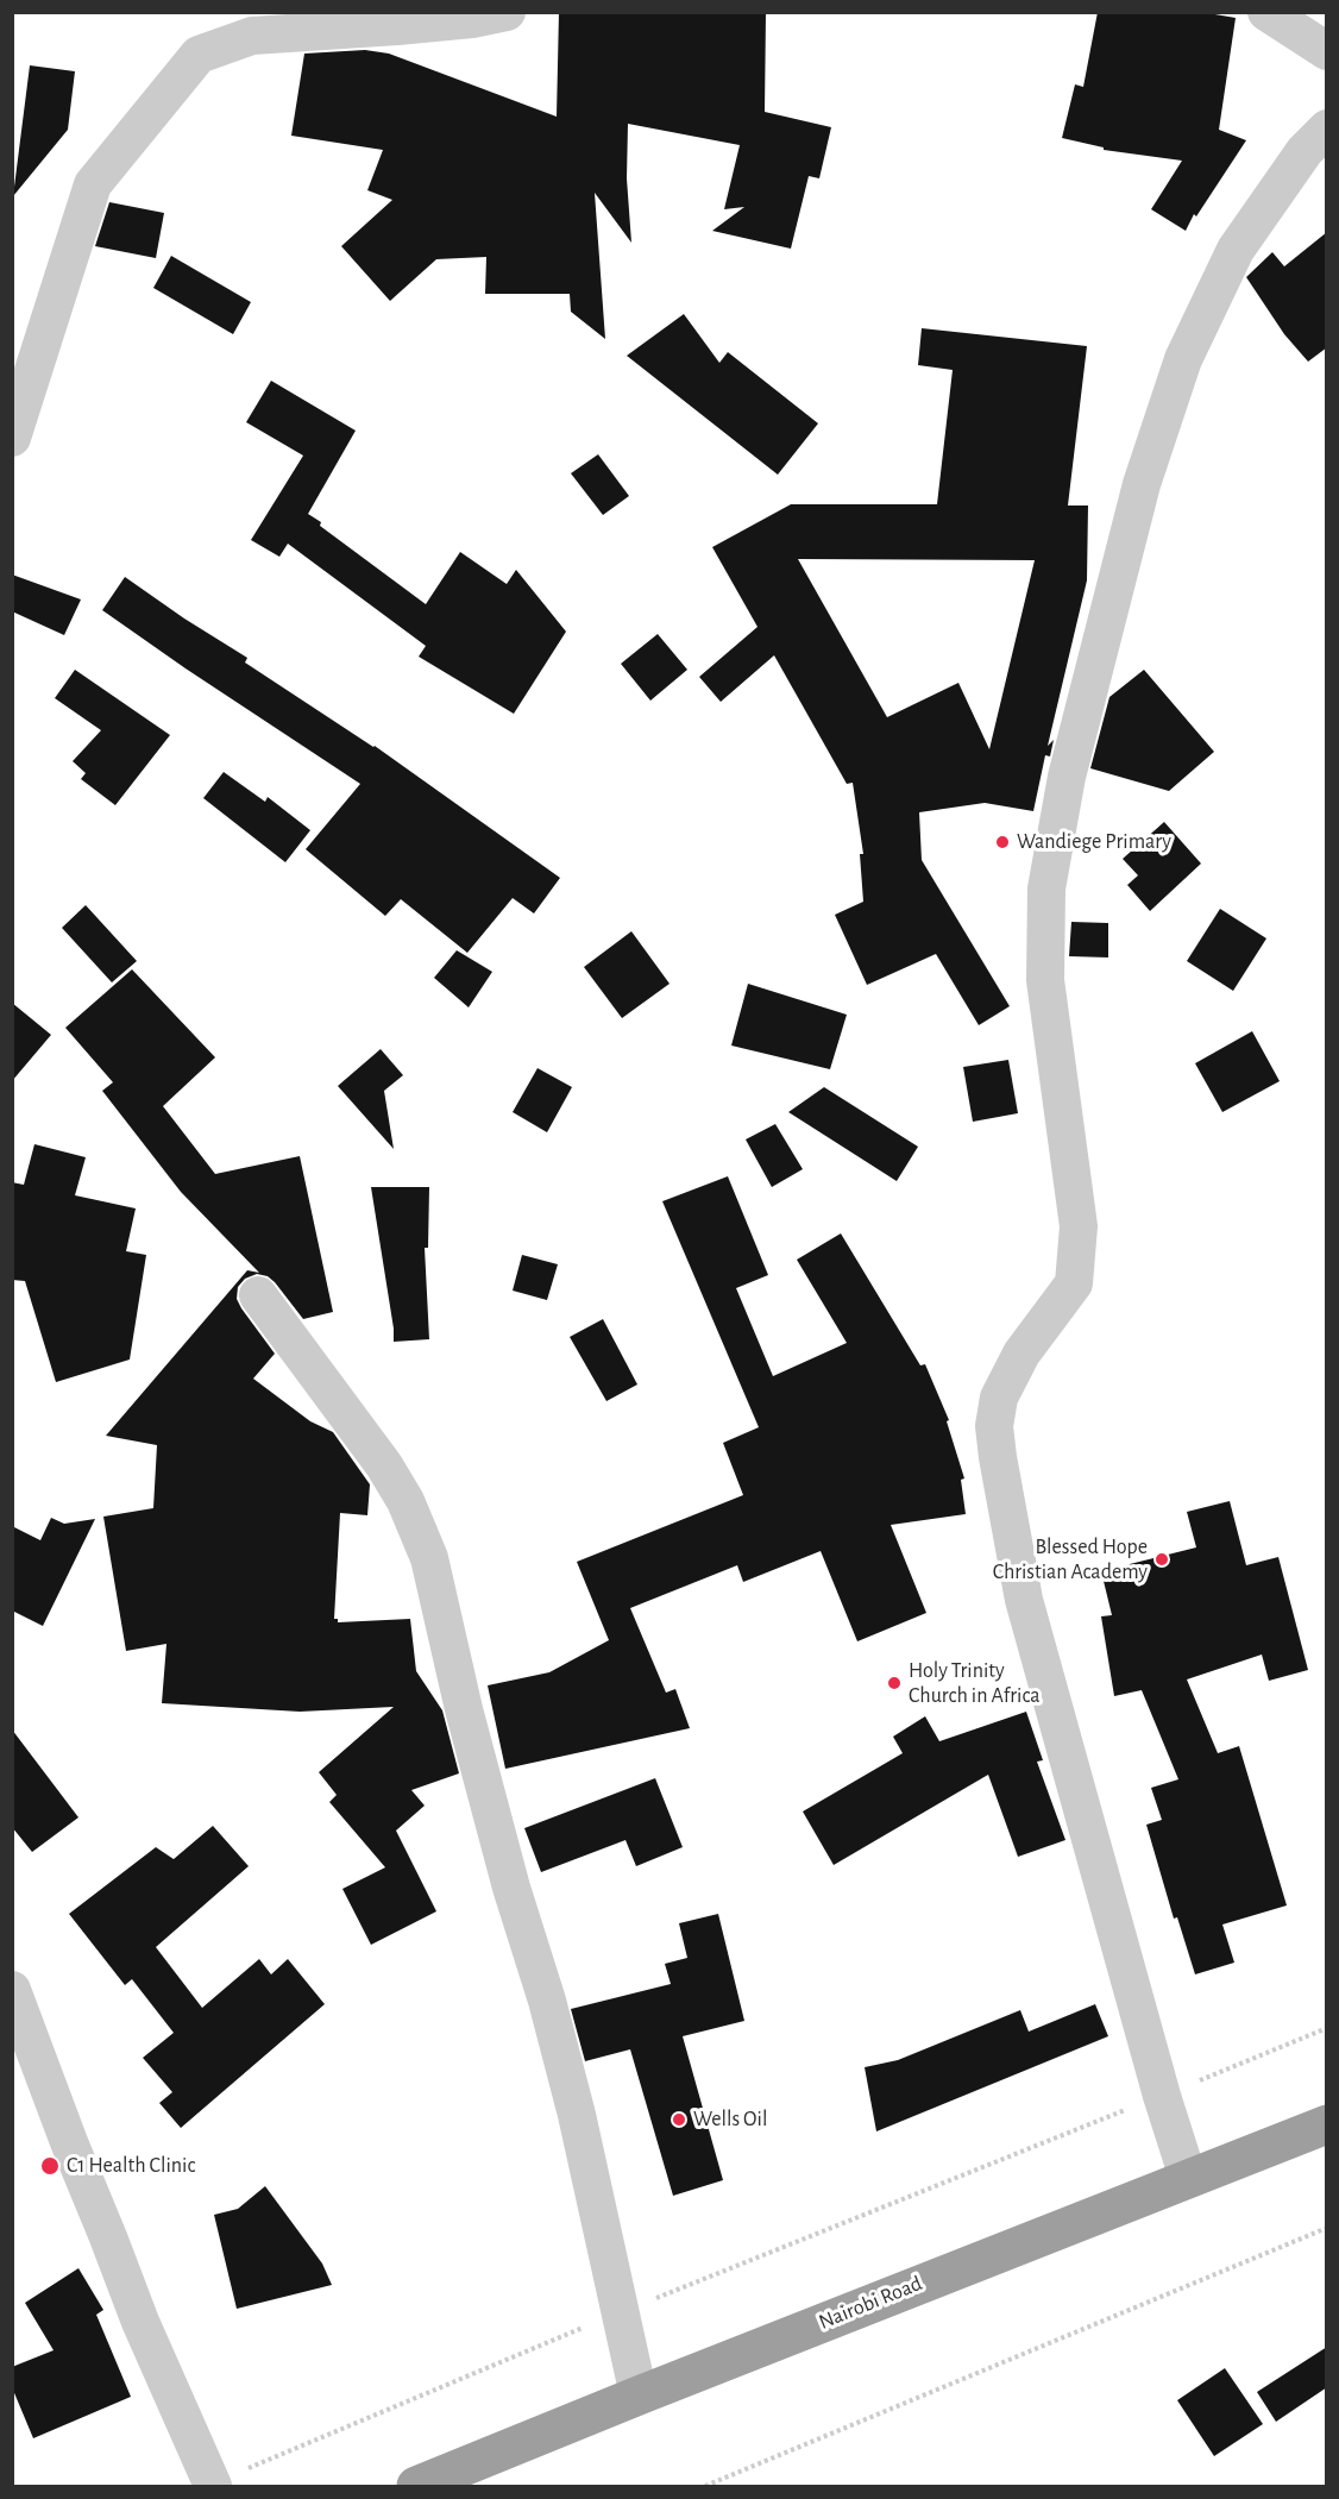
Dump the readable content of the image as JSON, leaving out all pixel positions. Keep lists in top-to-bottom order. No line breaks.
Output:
{"streets":{"highway":["Nairobi Road"]},"places":["Wandiege Primary","Blessed Hope Christian Academy","Holy Trinity Church in Africa","Wells Oil","C1 Health Clinic"]}
